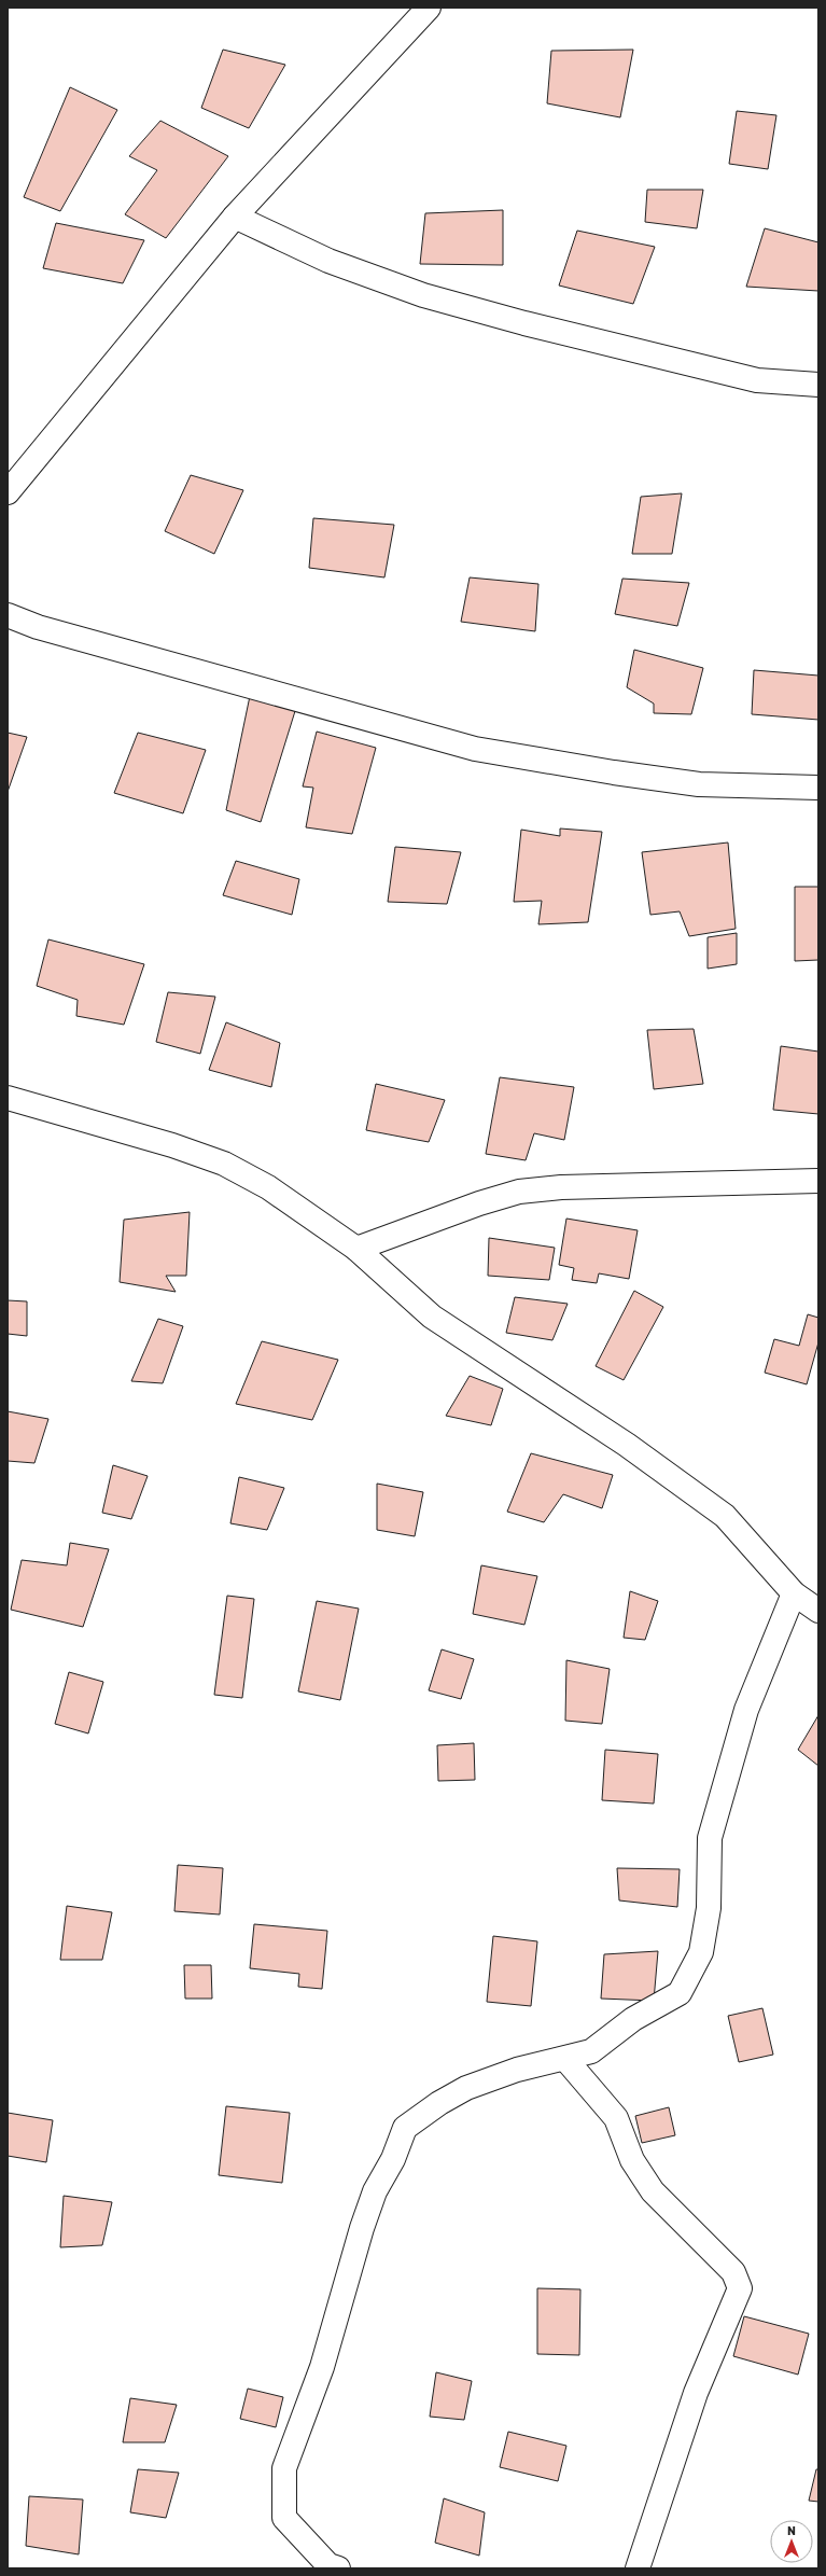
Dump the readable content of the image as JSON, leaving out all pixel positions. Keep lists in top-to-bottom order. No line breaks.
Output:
{"north":"top"}
